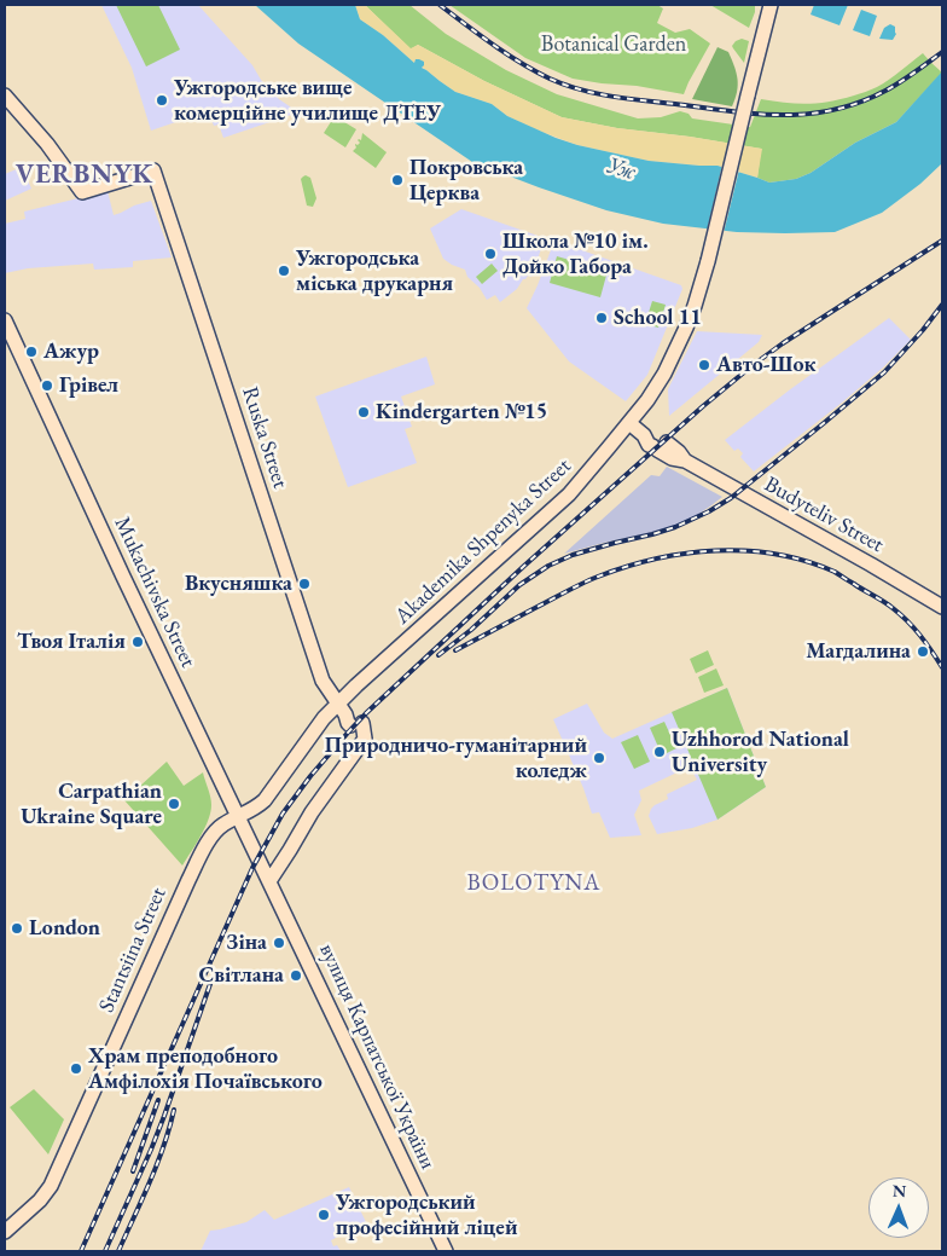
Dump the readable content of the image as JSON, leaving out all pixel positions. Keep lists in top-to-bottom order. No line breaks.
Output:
{"streets":{"main road":["Ruska Street","Budyteliv Street","Akademika Shpenyka Street","Mukachivska Street","Stantsiina Street","вулиця Карпатської України"]},"crossings":[["Ruska Street","Akademika Shpenyka Street"],["Budyteliv Street","Akademika Shpenyka Street"],["Akademika Shpenyka Street","Mukachivska Street"],["Akademika Shpenyka Street","Stantsiina Street"],["Mukachivska Street","Stantsiina Street"],["Mukachivska Street","вулиця Карпатської України"]],"districts":["VERBNYK","BOLOTYNA"],"water":["Уж"],"parks":["Botanical Garden"],"places":["Ужгородське вище комерційне училище ДТЕУ","Покровська Церква","Школа №10 ім. Дойко Габора","Ужгородська міська друкарня","School 11","Ажур","Авто-Шок","Грівел","Kindergarten №15","Вкусняшка","Твоя Італія","Магдалина","Uzhhorod National University","Природничо-гуманітарний коледж","Carpathian Ukraine Square","London","Зіна","Світлана","Храм преподобного Амфілохія Почаївського","Ужгородський професійний ліцей"],"north":"top"}
